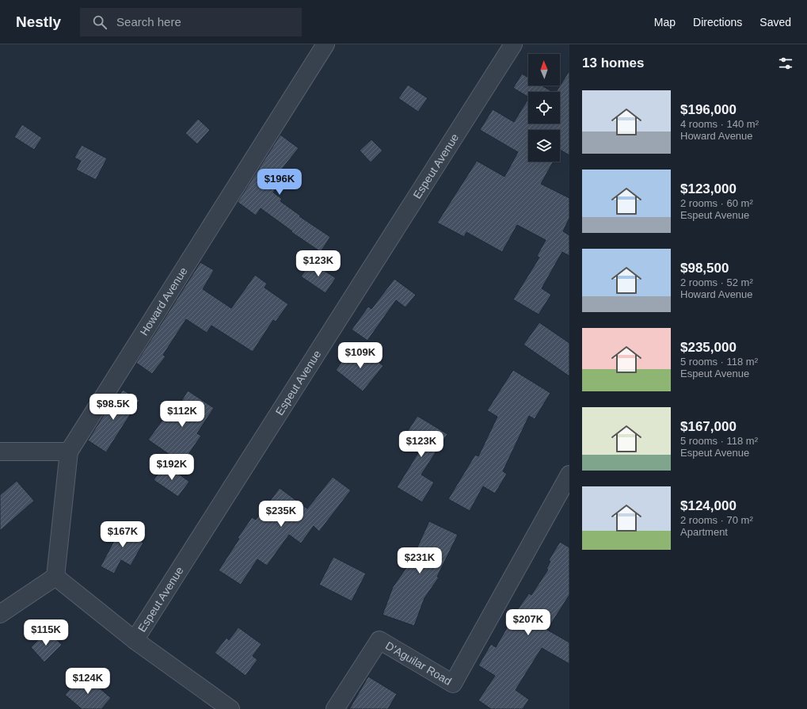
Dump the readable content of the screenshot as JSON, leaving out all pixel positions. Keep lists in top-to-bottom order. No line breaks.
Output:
{"streets":{"street":["Espeut Avenue","Howard Avenue","D'Aguilar Road"]},"north":"top","page":{"header":"Nestly","search":"Search here","nav":["Map","Directions","Saved"],"heading":"13 homes","list":[{"name":"$196,000","note":"4 rooms · 140 m² · Howard Avenue"},{"name":"$123,000","note":"2 rooms · 60 m² · Espeut Avenue"},{"name":"$98,500","note":"2 rooms · 52 m² · Howard Avenue"},{"name":"$235,000","note":"5 rooms · 118 m² · Espeut Avenue"},{"name":"$167,000","note":"5 rooms · 118 m² · Espeut Avenue"},{"name":"$124,000","note":"2 rooms · 70 m² · Apartment"}],"price":["$196K","$123K","$109K","$98.5K","$112K","$123K","$192K","$235K","$167K","$231K","$207K","$115K","$124K"]}}
